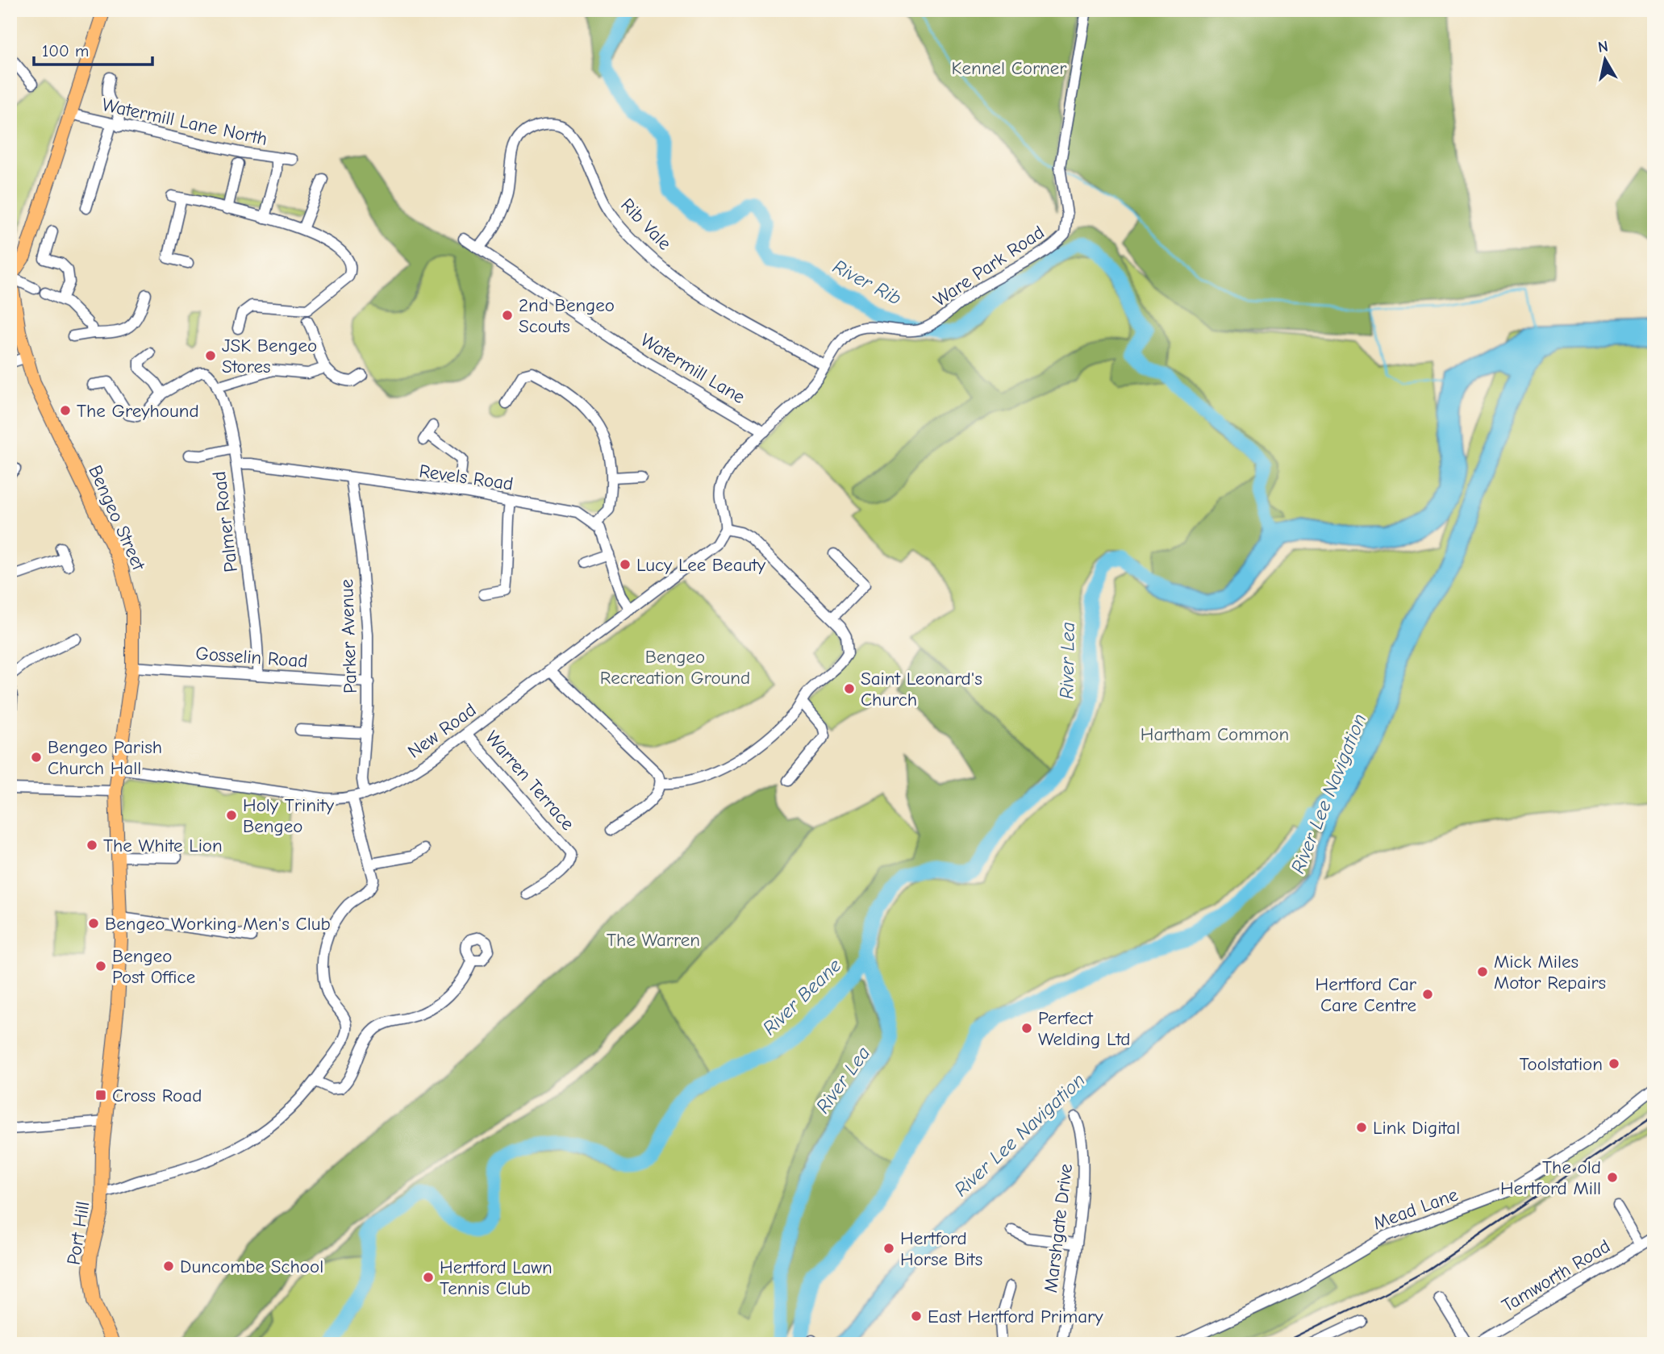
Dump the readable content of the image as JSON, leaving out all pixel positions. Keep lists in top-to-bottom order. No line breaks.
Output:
{"streets":{"main road":["Bengeo Street","Port Hill"],"street":["Watermill Lane North","Rib Vale","Ware Park Road","Watermill Lane","Revels Road","Palmer Road","Parker Avenue","Gosselin Road","New Road","Warren Terrace","Mead Lane","Marshgate Drive","Tamworth Road"]},"crossings":[["Rib Vale","Ware Park Road"],["Rib Vale","Watermill Lane"],["Ware Park Road","Watermill Lane"],["Ware Park Road","New Road"],["Revels Road","Palmer Road"],["Revels Road","Parker Avenue"],["Bengeo Street","Gosselin Road"],["Bengeo Street","New Road"],["Bengeo Street","Port Hill"],["Palmer Road","Gosselin Road"],["Parker Avenue","Gosselin Road"],["Parker Avenue","New Road"],["New Road","Warren Terrace"]],"water":["River Rib","River Lea","River Lee Navigation","River Beane"],"parks":["Kennel Corner","Bengeo Recreation Ground","Hartham Common","The Warren"],"places":{"other":["2nd Bengeo Scouts","JSK Bengeo Stores","The Greyhound","Lucy Lee Beauty","Saint Leonard's Church","Bengeo Parish Church Hall","Holy Trinity Bengeo","The White Lion","Bengeo Working Men's Club","Bengeo Post Office","Mick Miles Motor Repairs","Hertford Car Care Centre","Perfect Welding Ltd","Toolstation","Link Digital","The old Hertford Mill","Hertford Horse Bits","Duncombe School","Hertford Lawn Tennis Club","East Hertford Primary"],"transit":["Cross Road"]},"scale_bar":"100 m","north":"top"}
